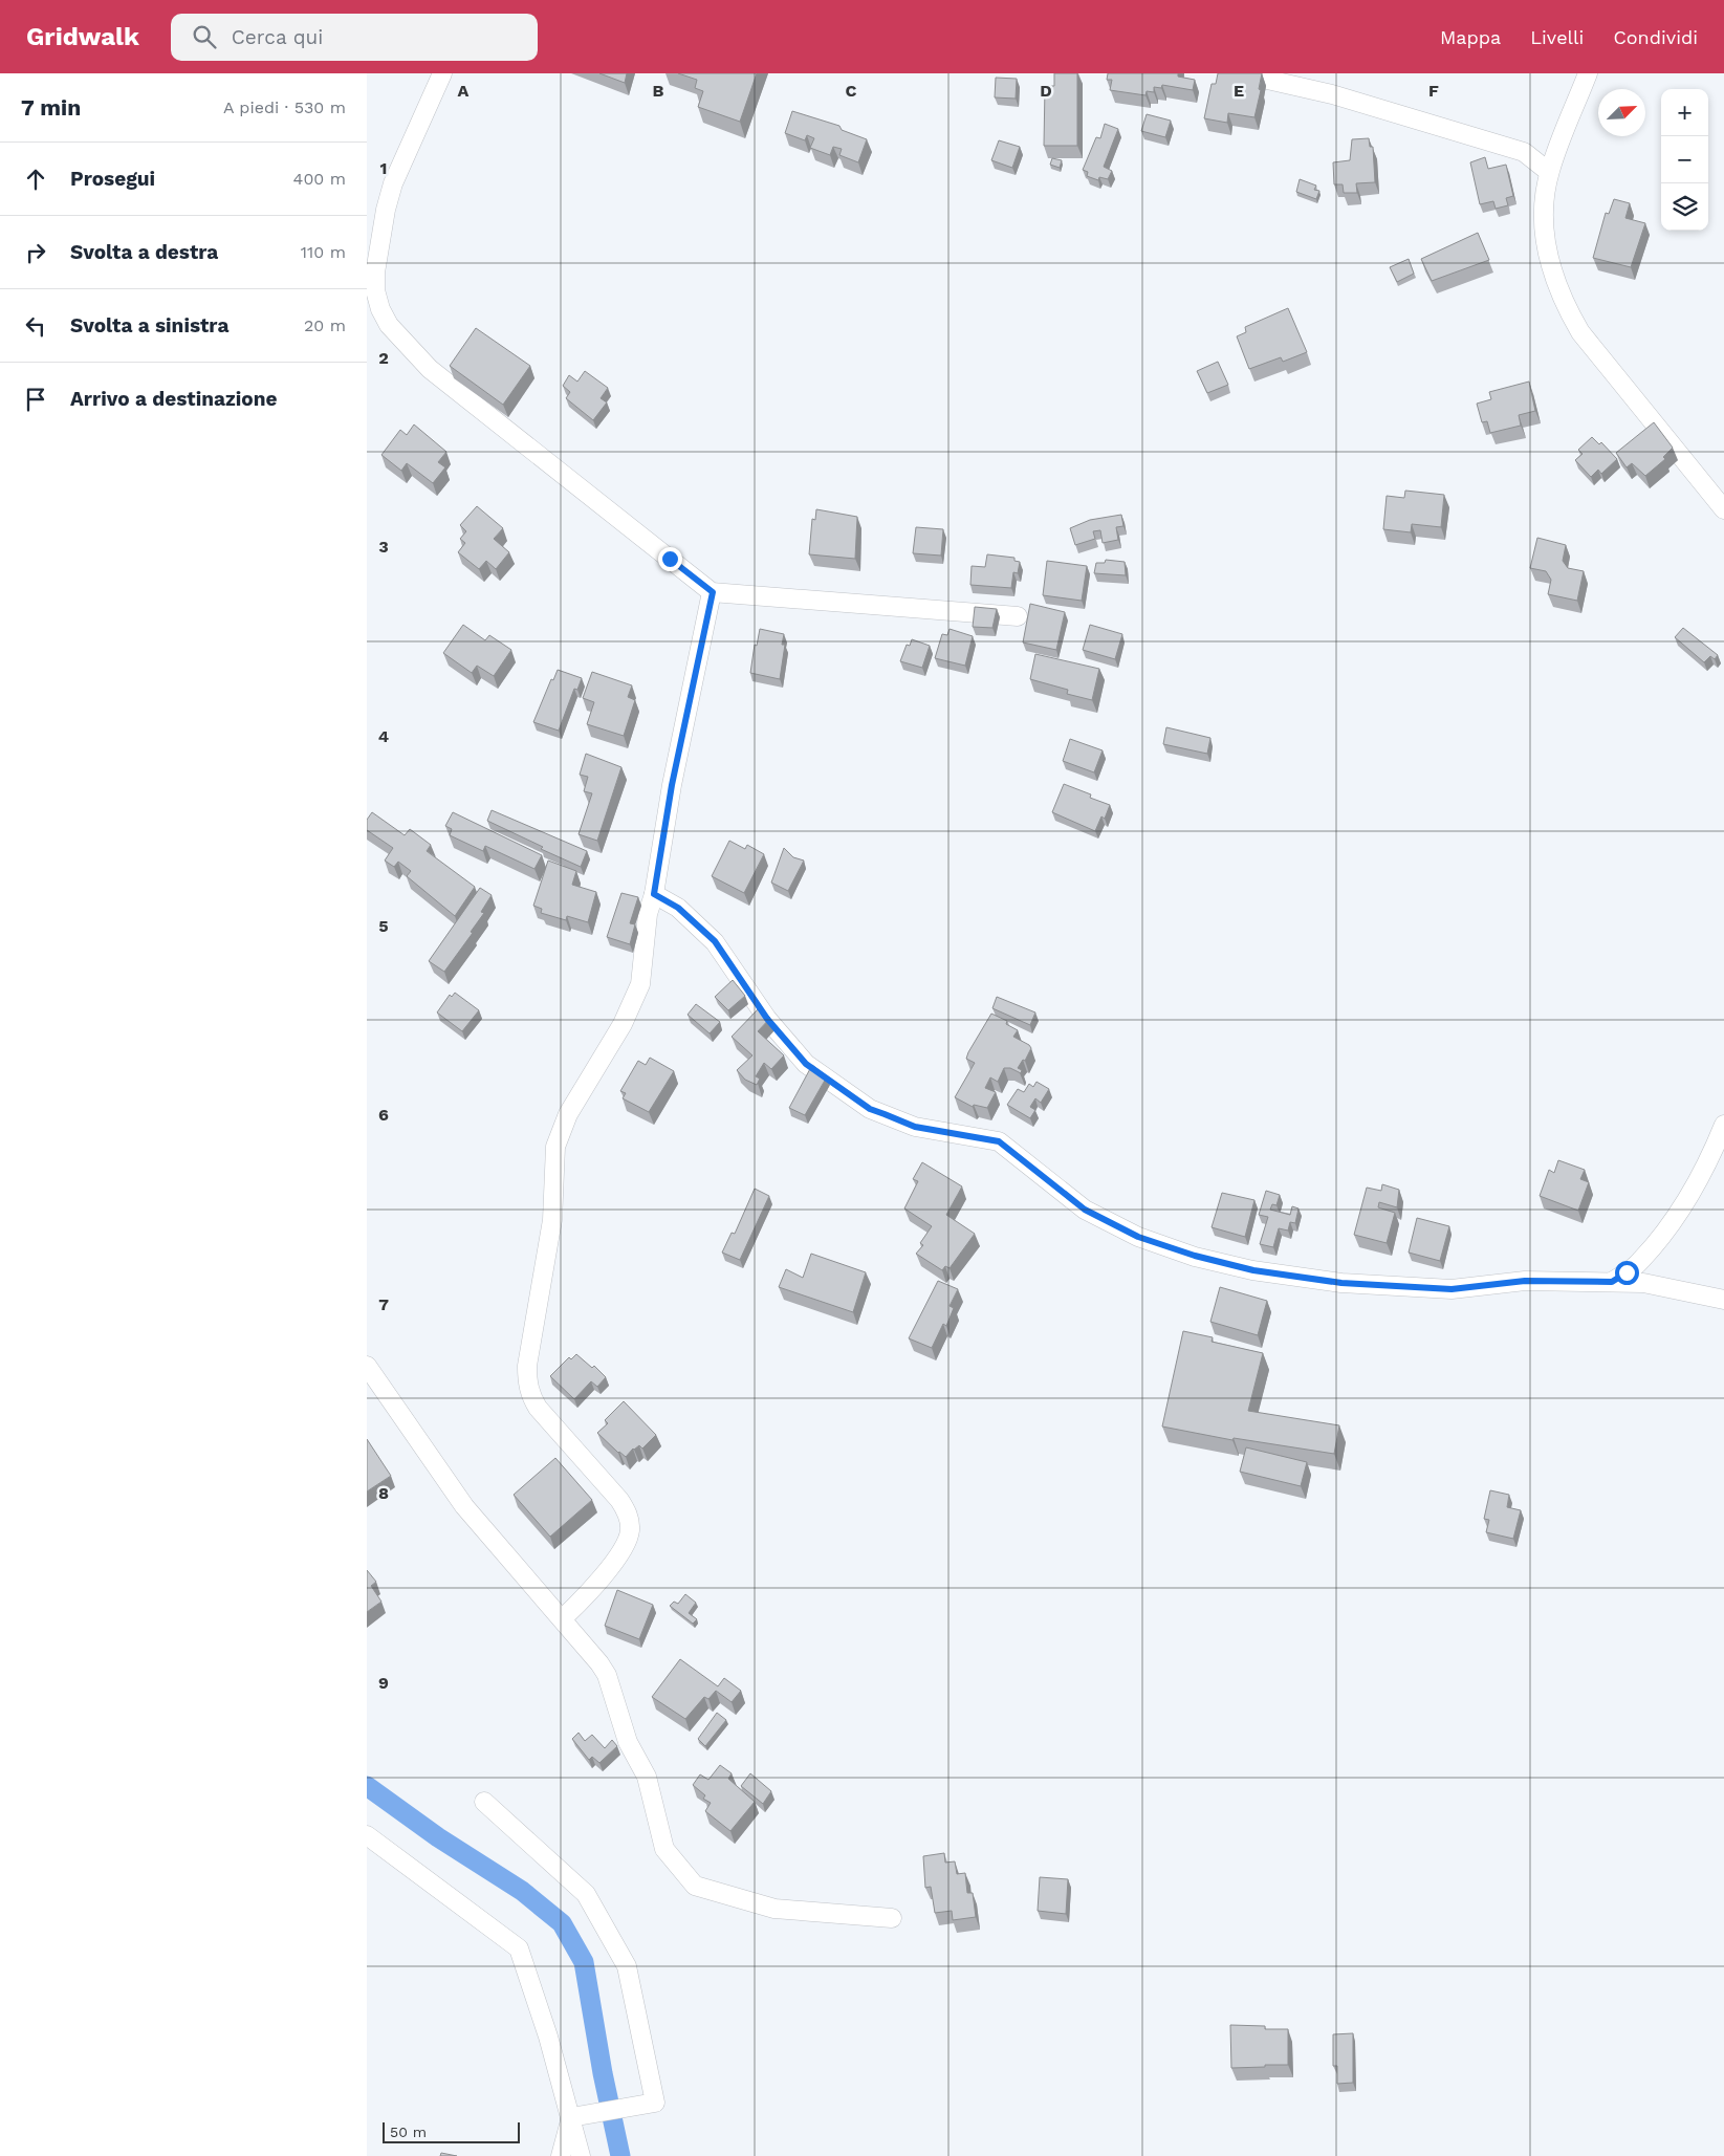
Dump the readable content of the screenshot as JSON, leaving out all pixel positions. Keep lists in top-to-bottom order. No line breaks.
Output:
{"scale_bar":"50 m","north":"top right","page":{"header":"Gridwalk","search":"Cerca qui","nav":["Mappa","Livelli","Condividi"],"heading":["7 min","A piedi · 530 m"],"map_buttons":["+","−"],"list":[["Prosegui","400 m"],["Svolta a destra","110 m"],["Svolta a sinistra","20 m"],"Arrivo a destinazione"],"scale":"50 m"},"grid":{"columns":["A","B","C","D","E","F"],"rows":["1","2","3","4","5","6","7","8","9"]}}
